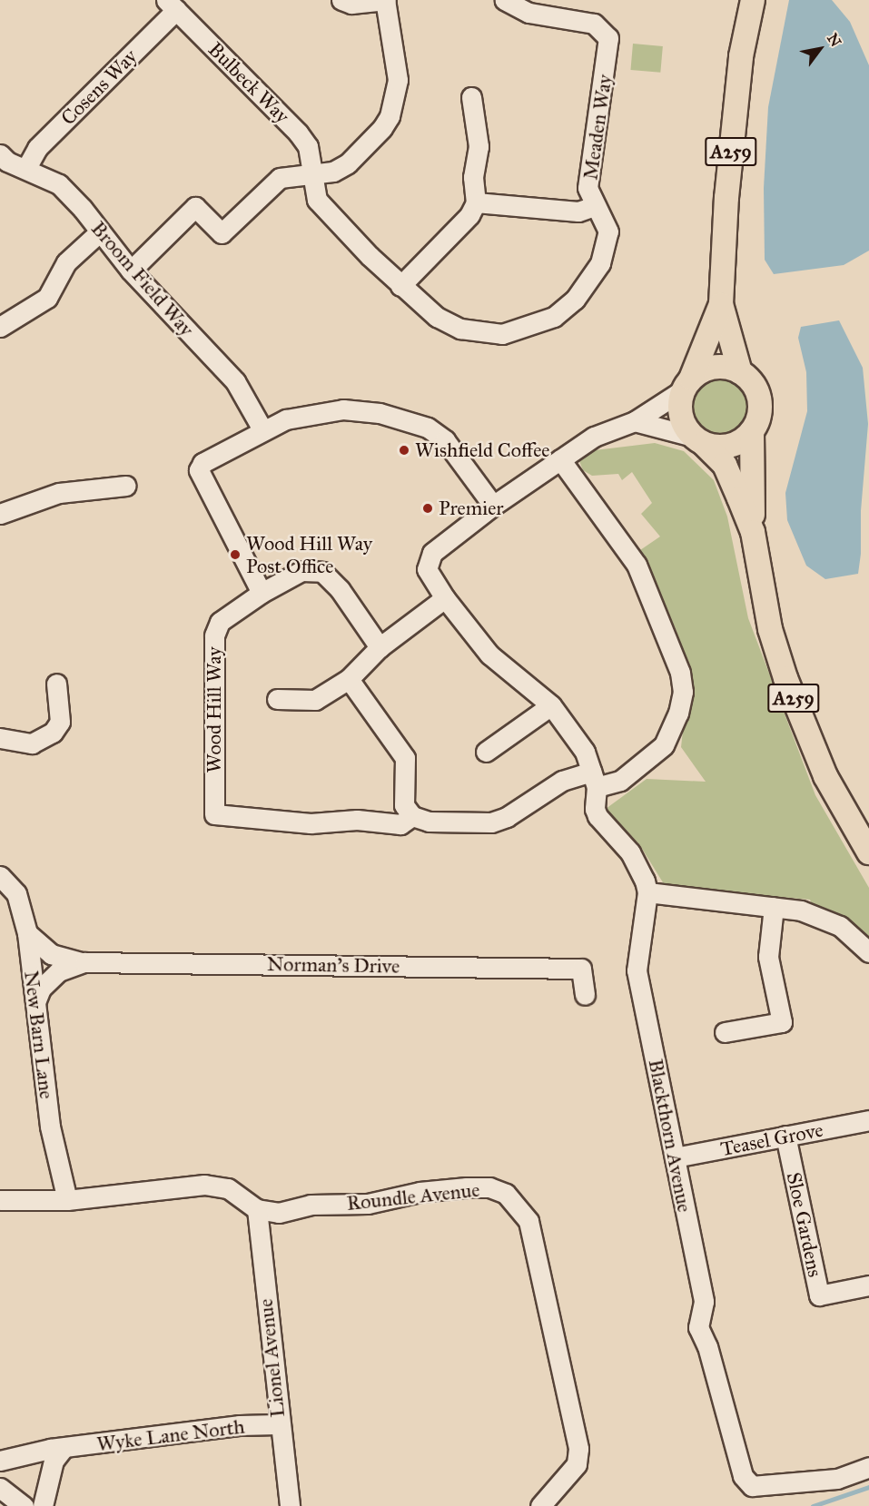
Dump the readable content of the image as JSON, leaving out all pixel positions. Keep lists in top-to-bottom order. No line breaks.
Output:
{"streets":{"main road":["A259"],"street":["Bulbeck Way","Cosens Way","Meaden Way","Broom Field Way","Wood Hill Way","Norman's Drive","New Barn Lane","Blackthorn Avenue","Teasel Grove","Roundle Avenue","Sloe Gardens","Lionel Avenue","Wyke Lane North"]},"crossings":[["Bulbeck Way","Cosens Way"],["Bulbeck Way","Meaden Way"],["Cosens Way","Broom Field Way"],["Norman's Drive","New Barn Lane"],["Blackthorn Avenue","Teasel Grove"],["Teasel Grove","Sloe Gardens"],["Roundle Avenue","Lionel Avenue"],["Lionel Avenue","Wyke Lane North"]],"places":["Wishfield Coffee","Premier","Wood Hill Way Post Office"],"north":"top right"}
